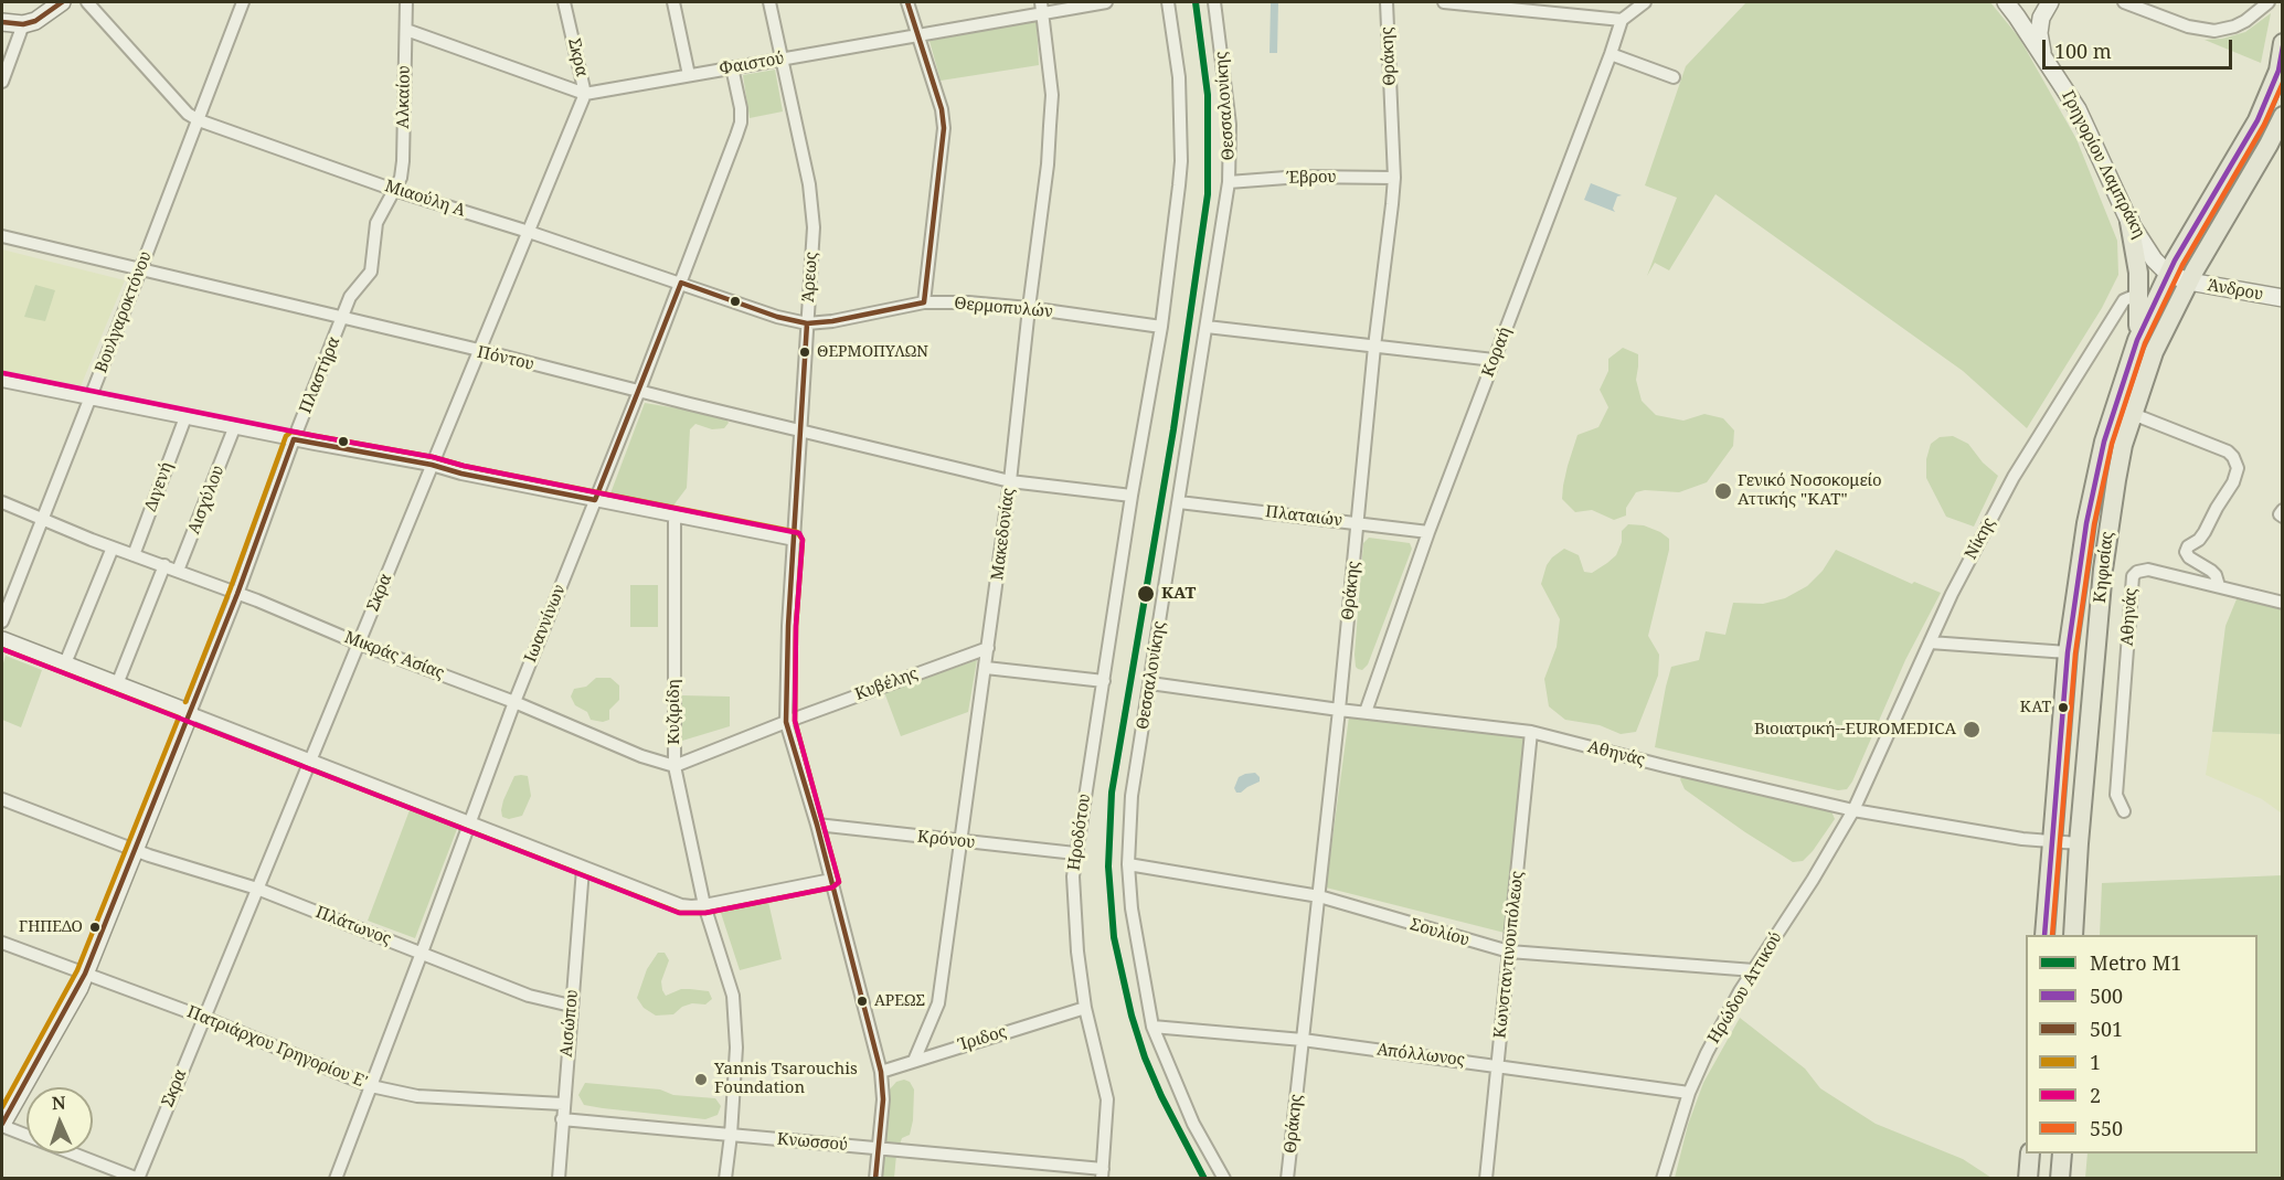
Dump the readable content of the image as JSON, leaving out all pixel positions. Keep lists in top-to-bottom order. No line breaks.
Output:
{"streets":{"main road":["Κηφισίας"],"street":["Θράκης","Σκρα","Φαιστού","Αλκαίου","Θεσσαλονίκης","Γρηγορίου Λαμπράκη","Έβρου","Μιαούλη Α","Άρεως","Άνδρου","Θερμοπυλών","Βουλγαροκτόνου","Κοραή","Πόντου","Πλαστήρα","Διγενή","Αισχύλου","Πλαταιών","Μακεδονίας","Νίκης","Αθηνάς","Ιωαννίνων","Μικράς Ασίας","Κυβέλης","Κυζιρίδη","Ηροδότου","Κρόνου","Πλάτωνος","Σουλίου","Κωνσταντινουπόλεως","Ηρώδου Αττικού","Αισώπου","Ίριδος","Πατριάρχου Γρηγορίου Ε'","Απόλλωνος","Κνωσσού"]},"crossings":[["Θράκης","Έβρου"],["Θράκης","Πλαταιών"],["Θράκης","Αθηνάς"],["Θράκης","Σουλίου"],["Θράκης","Απόλλωνος"],["Σκρα","Φαιστού"],["Σκρα","Μιαούλη Α"],["Σκρα","Πόντου"],["Σκρα","Μικράς Ασίας"],["Σκρα","Πλάτωνος"],["Σκρα","Πατριάρχου Γρηγορίου Ε'"],["Φαιστού","Αλκαίου"],["Φαιστού","Άρεως"],["Φαιστού","Μακεδονίας"],["Φαιστού","Ιωαννίνων"],["Αλκαίου","Μιαούλη Α"],["Αλκαίου","Πλαστήρα"],["Θεσσαλονίκης","Έβρου"],["Θεσσαλονίκης","Πλαταιών"],["Θεσσαλονίκης","Αθηνάς"],["Θεσσαλονίκης","Σουλίου"],["Θεσσαλονίκης","Απόλλωνος"],["Γρηγορίου Λαμπράκη","Άνδρου"],["Γρηγορίου Λαμπράκη","Κηφισίας"],["Μιαούλη Α","Άρεως"],["Μιαούλη Α","Θερμοπυλών"],["Μιαούλη Α","Βουλγαροκτόνου"],["Μιαούλη Α","Πλαστήρα"],["Μιαούλη Α","Ιωαννίνων"],["Άρεως","Θερμοπυλών"],["Άρεως","Πόντου"],["Άρεως","Κυβέλης"],["Άρεως","Κρόνου"],["Άρεως","Ίριδος"],["Άρεως","Κνωσσού"],["Άνδρου","Κηφισίας"],["Θερμοπυλών","Μακεδονίας"],["Βουλγαροκτόνου","Πόντου"],["Βουλγαροκτόνου","Μικράς Ασίας"],["Κοραή","Πλαταιών"],["Κοραή","Αθηνάς"],["Πόντου","Πλαστήρα"],["Πόντου","Μακεδονίας"],["Πόντου","Ιωαννίνων"],["Πλαστήρα","Μικράς Ασίας"],["Διγενή","Μικράς Ασίας"],["Αισχύλου","Μικράς Ασίας"],["Μακεδονίας","Κυβέλης"],["Μακεδονίας","Κρόνου"],["Μακεδονίας","Ίριδος"],["Νίκης","Αθηνάς"],["Νίκης","Ηρώδου Αττικού"],["Κηφισίας","Αθηνάς"],["Αθηνάς","Κωνσταντινουπόλεως"],["Αθηνάς","Ηρώδου Αττικού"],["Ιωαννίνων","Μικράς Ασίας"],["Ιωαννίνων","Πλάτωνος"],["Ιωαννίνων","Πατριάρχου Γρηγορίου Ε'"],["Μικράς Ασίας","Κυζιρίδη"],["Κυζιρίδη","Κνωσσού"],["Ηροδότου","Κρόνου"],["Ηροδότου","Ίριδος"],["Ηροδότου","Κνωσσού"],["Πλάτωνος","Αισώπου"],["Σουλίου","Κωνσταντινουπόλεως"],["Σουλίου","Ηρώδου Αττικού"],["Κωνσταντινουπόλεως","Απόλλωνος"],["Ηρώδου Αττικού","Απόλλωνος"],["Αισώπου","Πατριάρχου Γρηγορίου Ε'"],["Αισώπου","Κνωσσού"]],"places":["ΘΕΡΜΟΠΥΛΩΝ","Γενικό Νοσοκομείο Αττικής \"ΚΑΤ\"","KAT","ΚΑΤ","Βιοιατρική--EUROMEDICA","ΓΗΠΕΔΟ","ΑΡΕΩΣ","Yannis Tsarouchis Foundation"],"lines":["metro line Μ1","transit line 501","transit line 500","transit line 550","transit line 2","transit line 1"],"legend":["Metro Μ1","500","501","1","2","550"],"scale_bar":"100 m","north":"top"}
